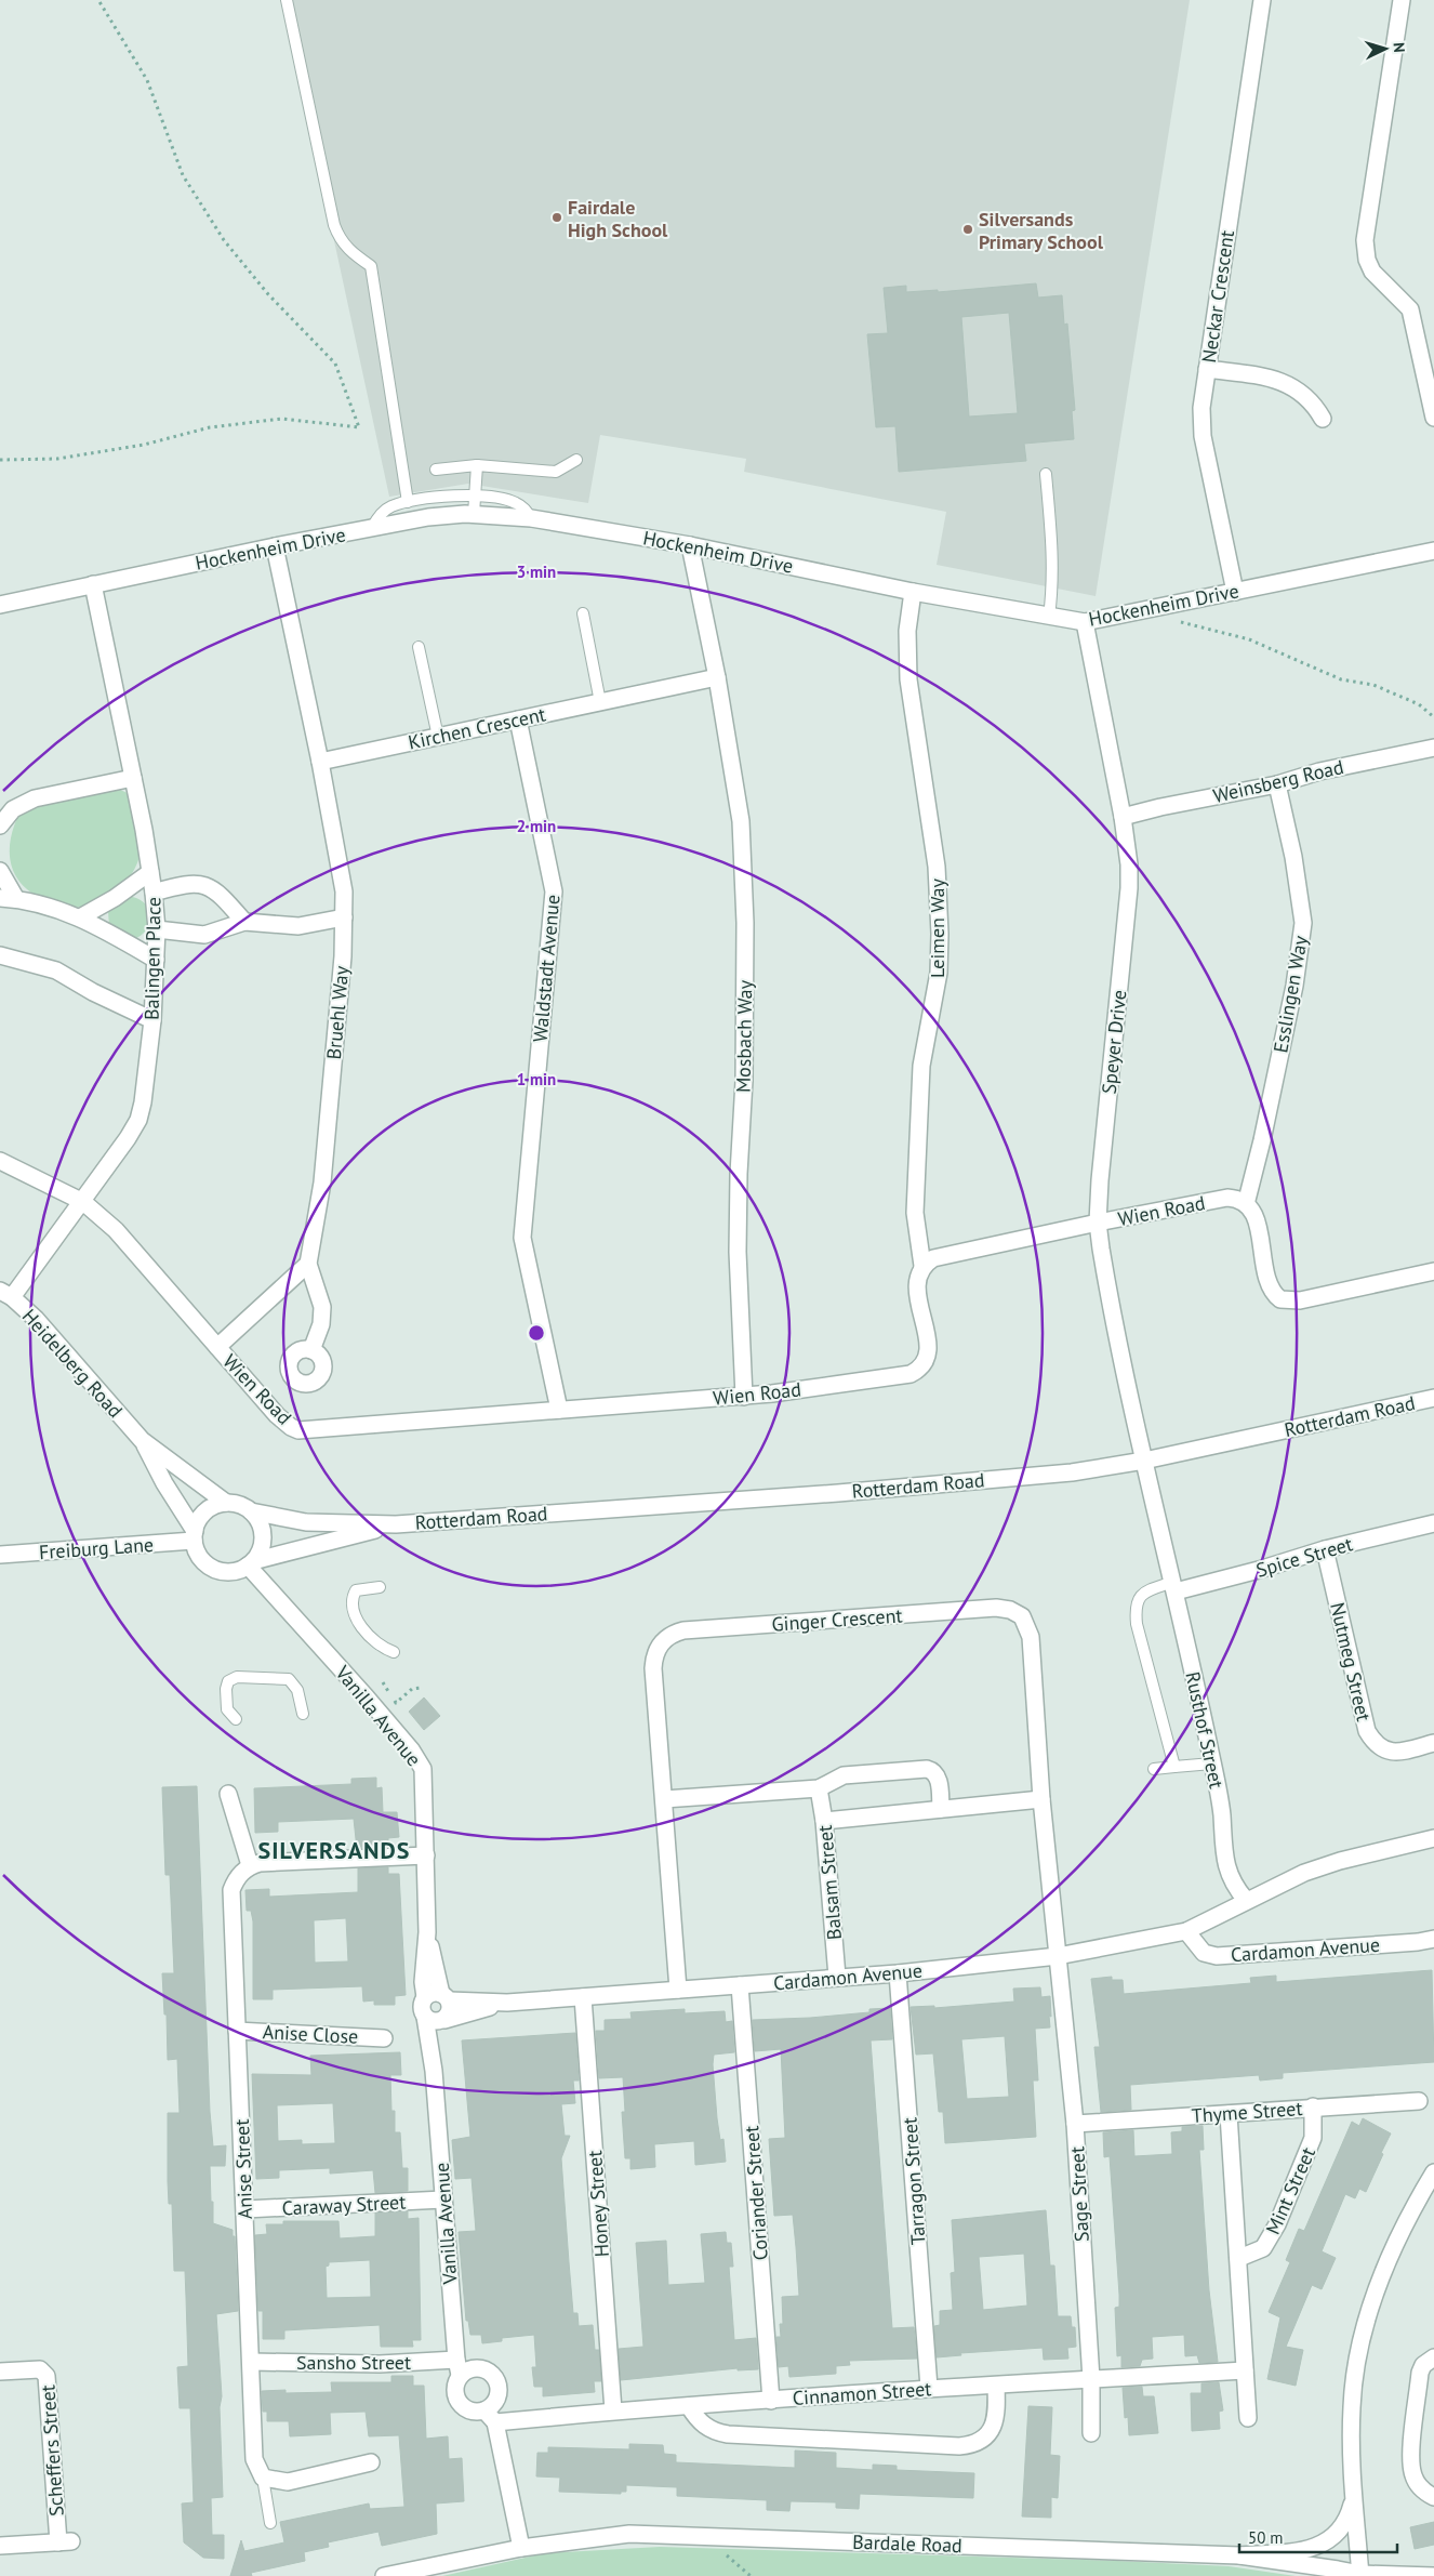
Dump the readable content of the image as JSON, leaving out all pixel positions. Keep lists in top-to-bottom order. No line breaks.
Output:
{"streets":{"street":["Neckar Crescent","Hockenheim Drive","Kirchen Crescent","Weinsberg Road","Leimen Way","Balingen Place","Waldstadt Avenue","Esslingen Way","Bruehl Way","Mosbach Way","Speyer Drive","Wien Road","Heidelberg Road","Rotterdam Road","Freiburg Lane","Spice Street","Ginger Crescent","Nutmeg Street","Vanilla Avenue","Rusthof Street","Balsam Street","Cardamon Avenue","Anise Close","Thyme Street","Anise Street","Tarragon Street","Mint Street","Coriander Street","Sage Street","Honey Street","Caraway Street","Sansho Street","Cinnamon Street","Scheffers Street","Bardale Road"]},"crossings":[["Neckar Crescent","Hockenheim Drive"],["Hockenheim Drive","Leimen Way"],["Hockenheim Drive","Balingen Place"],["Hockenheim Drive","Speyer Drive"],["Kirchen Crescent","Waldstadt Avenue"],["Kirchen Crescent","Bruehl Way"],["Kirchen Crescent","Mosbach Way"],["Weinsberg Road","Esslingen Way"],["Weinsberg Road","Speyer Drive"],["Leimen Way","Wien Road"],["Balingen Place","Wien Road"],["Balingen Place","Heidelberg Road"],["Waldstadt Avenue","Wien Road"],["Esslingen Way","Wien Road"],["Mosbach Way","Wien Road"],["Speyer Drive","Wien Road"],["Speyer Drive","Rotterdam Road"],["Speyer Drive","Rusthof Street"],["Heidelberg Road","Rotterdam Road"],["Heidelberg Road","Freiburg Lane"],["Heidelberg Road","Vanilla Avenue"],["Rotterdam Road","Freiburg Lane"],["Rotterdam Road","Vanilla Avenue"],["Freiburg Lane","Vanilla Avenue"],["Spice Street","Nutmeg Street"],["Spice Street","Rusthof Street"],["Ginger Crescent","Cardamon Avenue"],["Ginger Crescent","Sage Street"],["Vanilla Avenue","Cardamon Avenue"],["Vanilla Avenue","Caraway Street"],["Vanilla Avenue","Sansho Street"],["Vanilla Avenue","Cinnamon Street"],["Rusthof Street","Cardamon Avenue"],["Balsam Street","Cardamon Avenue"],["Cardamon Avenue","Tarragon Street"],["Cardamon Avenue","Coriander Street"],["Cardamon Avenue","Sage Street"],["Cardamon Avenue","Honey Street"],["Anise Close","Anise Street"],["Thyme Street","Mint Street"],["Thyme Street","Sage Street"],["Anise Street","Caraway Street"],["Anise Street","Sansho Street"],["Tarragon Street","Cinnamon Street"],["Mint Street","Cinnamon Street"],["Coriander Street","Cinnamon Street"],["Sage Street","Cinnamon Street"],["Honey Street","Cinnamon Street"]],"districts":["SILVERSANDS"],"places":["Fairdale High School","Silversands Primary School"],"scale_bar":"50 m","north":"right","rings":["3 min","2 min","1 min"]}
